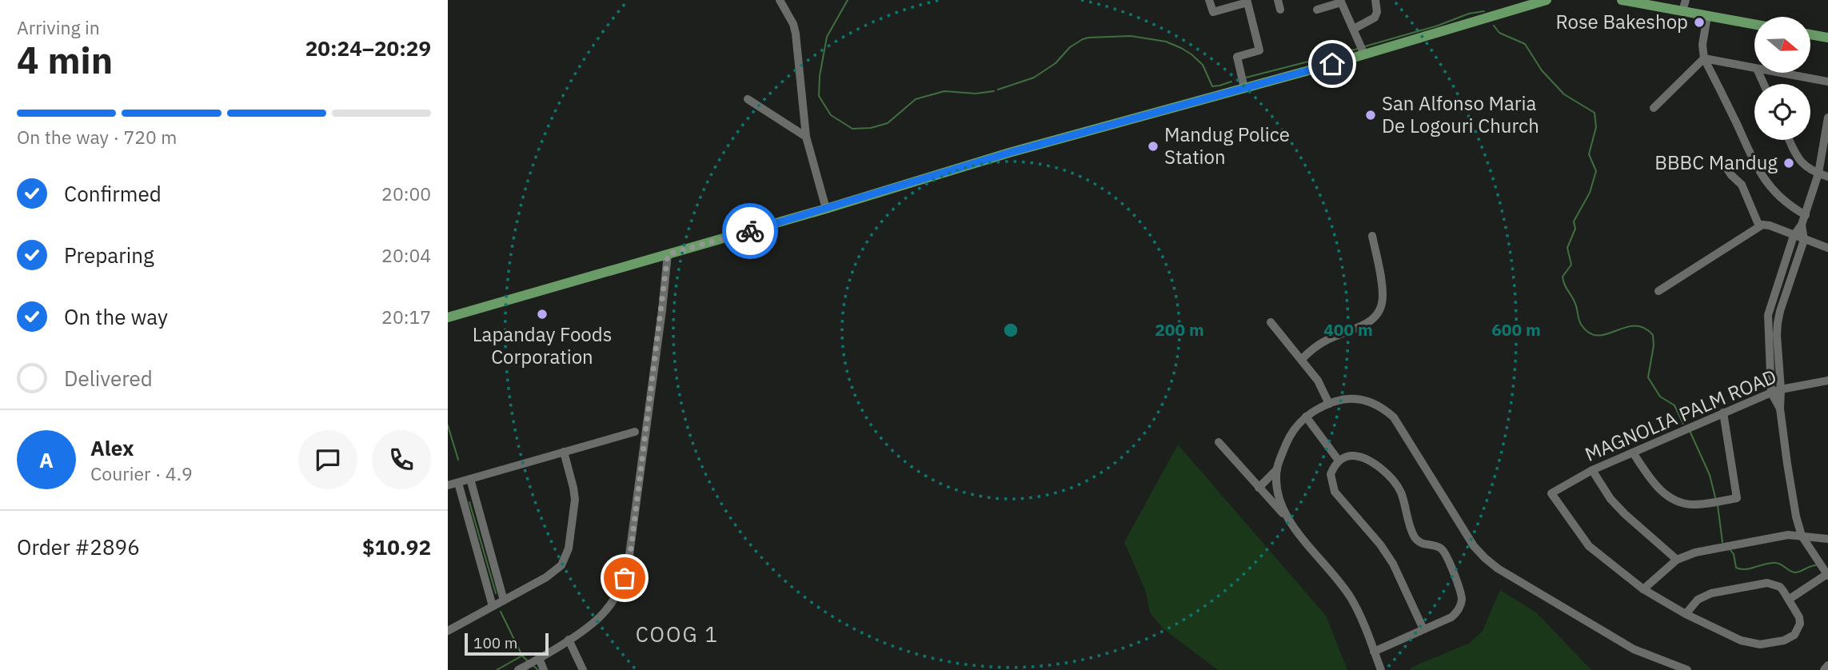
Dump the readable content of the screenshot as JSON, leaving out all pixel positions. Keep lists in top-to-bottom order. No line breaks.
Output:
{"streets":{"street":["MAGNOLIA PALM ROAD"]},"districts":["COOG 1"],"places":["Rose Bakeshop","San Alfonso Maria De Logouri Church","Mandug Police Station","BBBC Mandug","Lapanday Foods Corporation"],"scale_bar":"100 m","north":"right","page":{"heading":["4 min","Arriving in","20:24–20:29"],"panel":["Alex","Courier · 4.9","Order #2896","$10.92"],"bar":"On the way · 720 m","list":[["Confirmed","20:00"],["Preparing","20:04"],["On the way","20:17"],"Delivered"],"round":"A","scale":"100 m"},"rings":["200 m","400 m","600 m"]}
